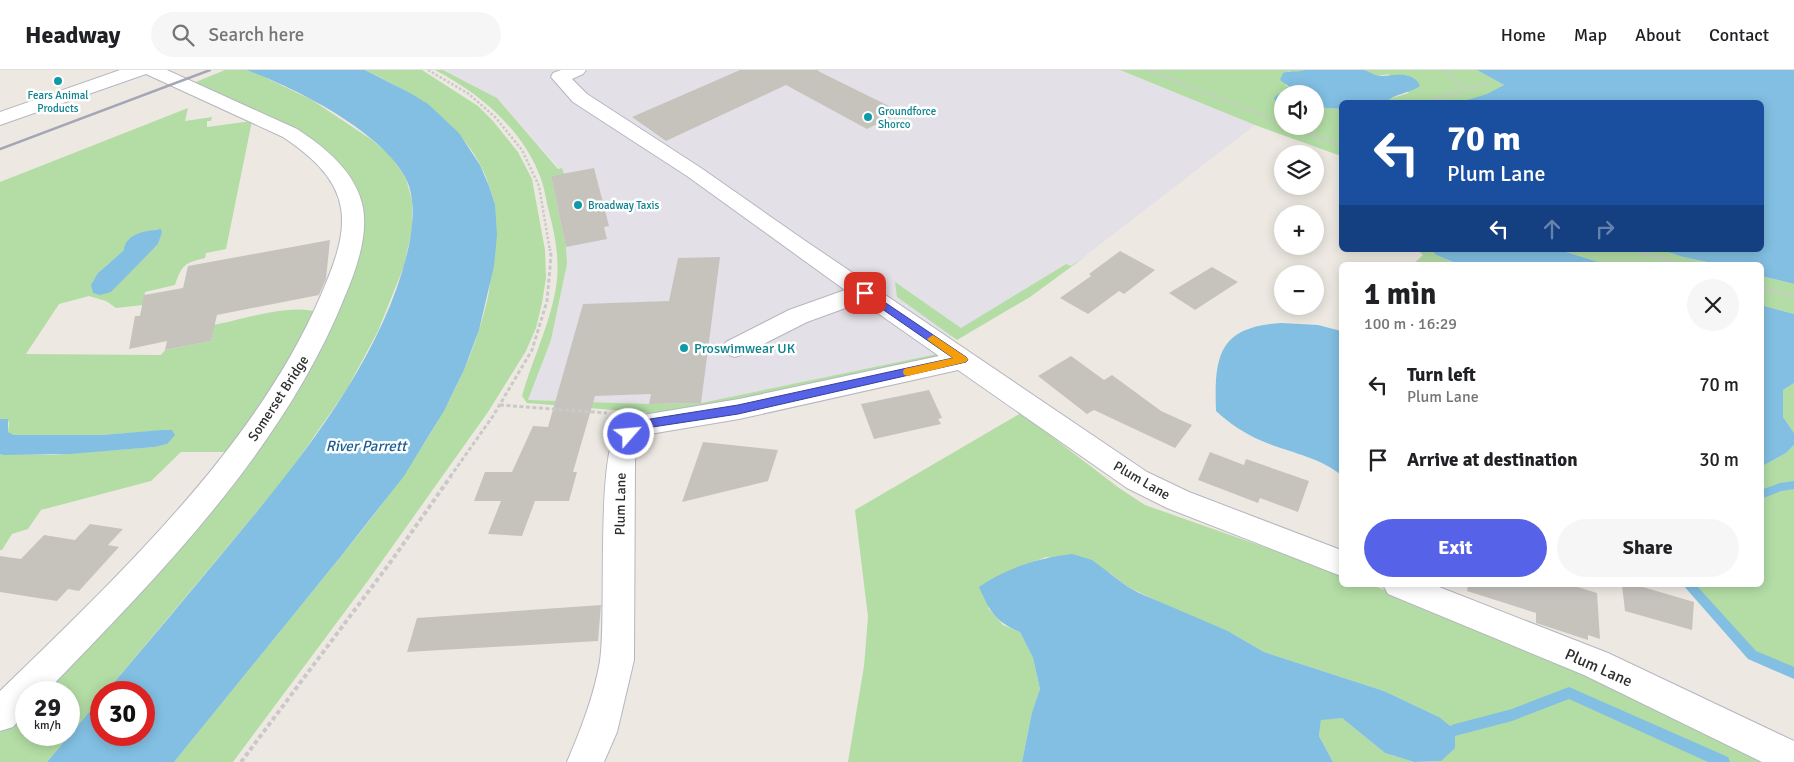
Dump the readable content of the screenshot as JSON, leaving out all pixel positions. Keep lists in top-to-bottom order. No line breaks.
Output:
{"streets":{"street":["Somerset Bridge","Plum Lane"]},"water":["River Parrett"],"places":["Fears Animal Products","Groundforce Shorco","Broadway Taxis","Proswimwear UK"],"page":{"header":"Headway","search":"Search here","nav":["Home","Map","About","Contact"],"map_buttons":["+","−"],"turn":["70 m","Plum Lane"],"heading":["1 min","100 m · 16:29"],"list":[{"name":"Turn left","note":"Plum Lane","value":"70 m"},{"name":"Arrive at destination","value":"30 m"}],"buttons":["Exit","Share"],"speed":"29 km/h","limit":"30"}}
